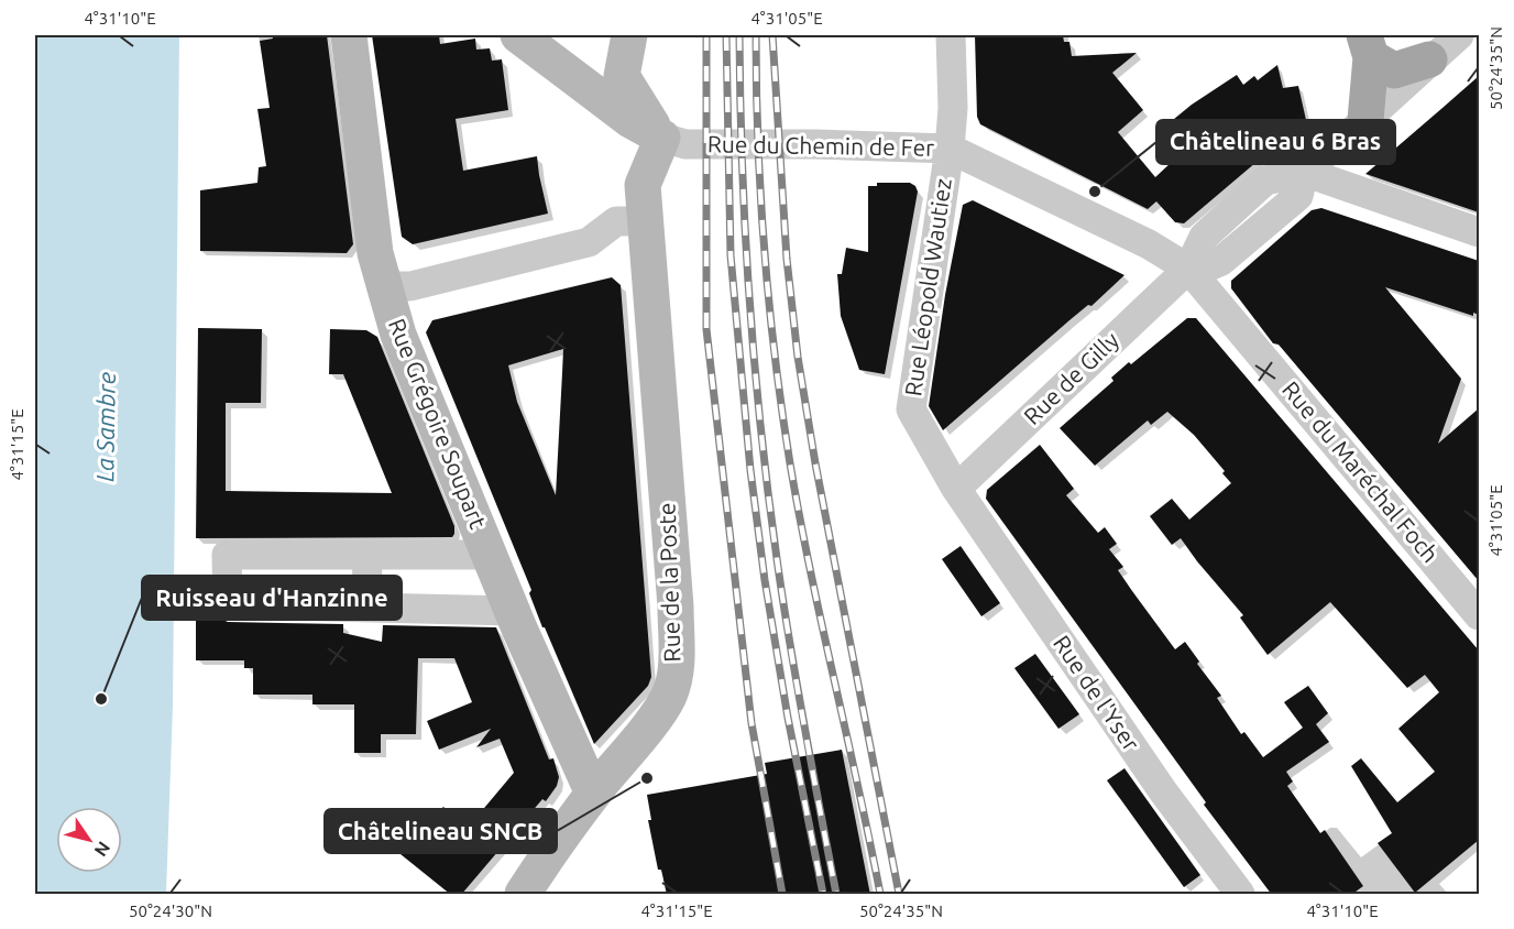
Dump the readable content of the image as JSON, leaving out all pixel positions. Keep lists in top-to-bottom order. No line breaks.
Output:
{"streets":{"street":["Rue du Chemin de Fer","Rue Léopold Wautiez","Rue de Gilly","Rue Grégoire Soupart","Rue du Maréchal Foch","Rue de la Poste","Rue de l'Yser"]},"crossings":[["Rue du Chemin de Fer","Rue Léopold Wautiez"],["Rue du Chemin de Fer","Rue de Gilly"],["Rue du Chemin de Fer","Rue du Maréchal Foch"],["Rue du Chemin de Fer","Rue de la Poste"],["Rue Léopold Wautiez","Rue de Gilly"],["Rue Léopold Wautiez","Rue de l'Yser"],["Rue de Gilly","Rue du Maréchal Foch"],["Rue de Gilly","Rue de l'Yser"],["Rue Grégoire Soupart","Rue de la Poste"]],"water":["La Sambre"],"places":["Châtelineau 6 Bras","Ruisseau d'Hanzinne","Châtelineau SNCB"],"north":"bottom right","coordinates":["4°31'10\"E","4°31'05\"E","50°24'35\"N","4°31'15\"E","50°24'30\"N"]}
